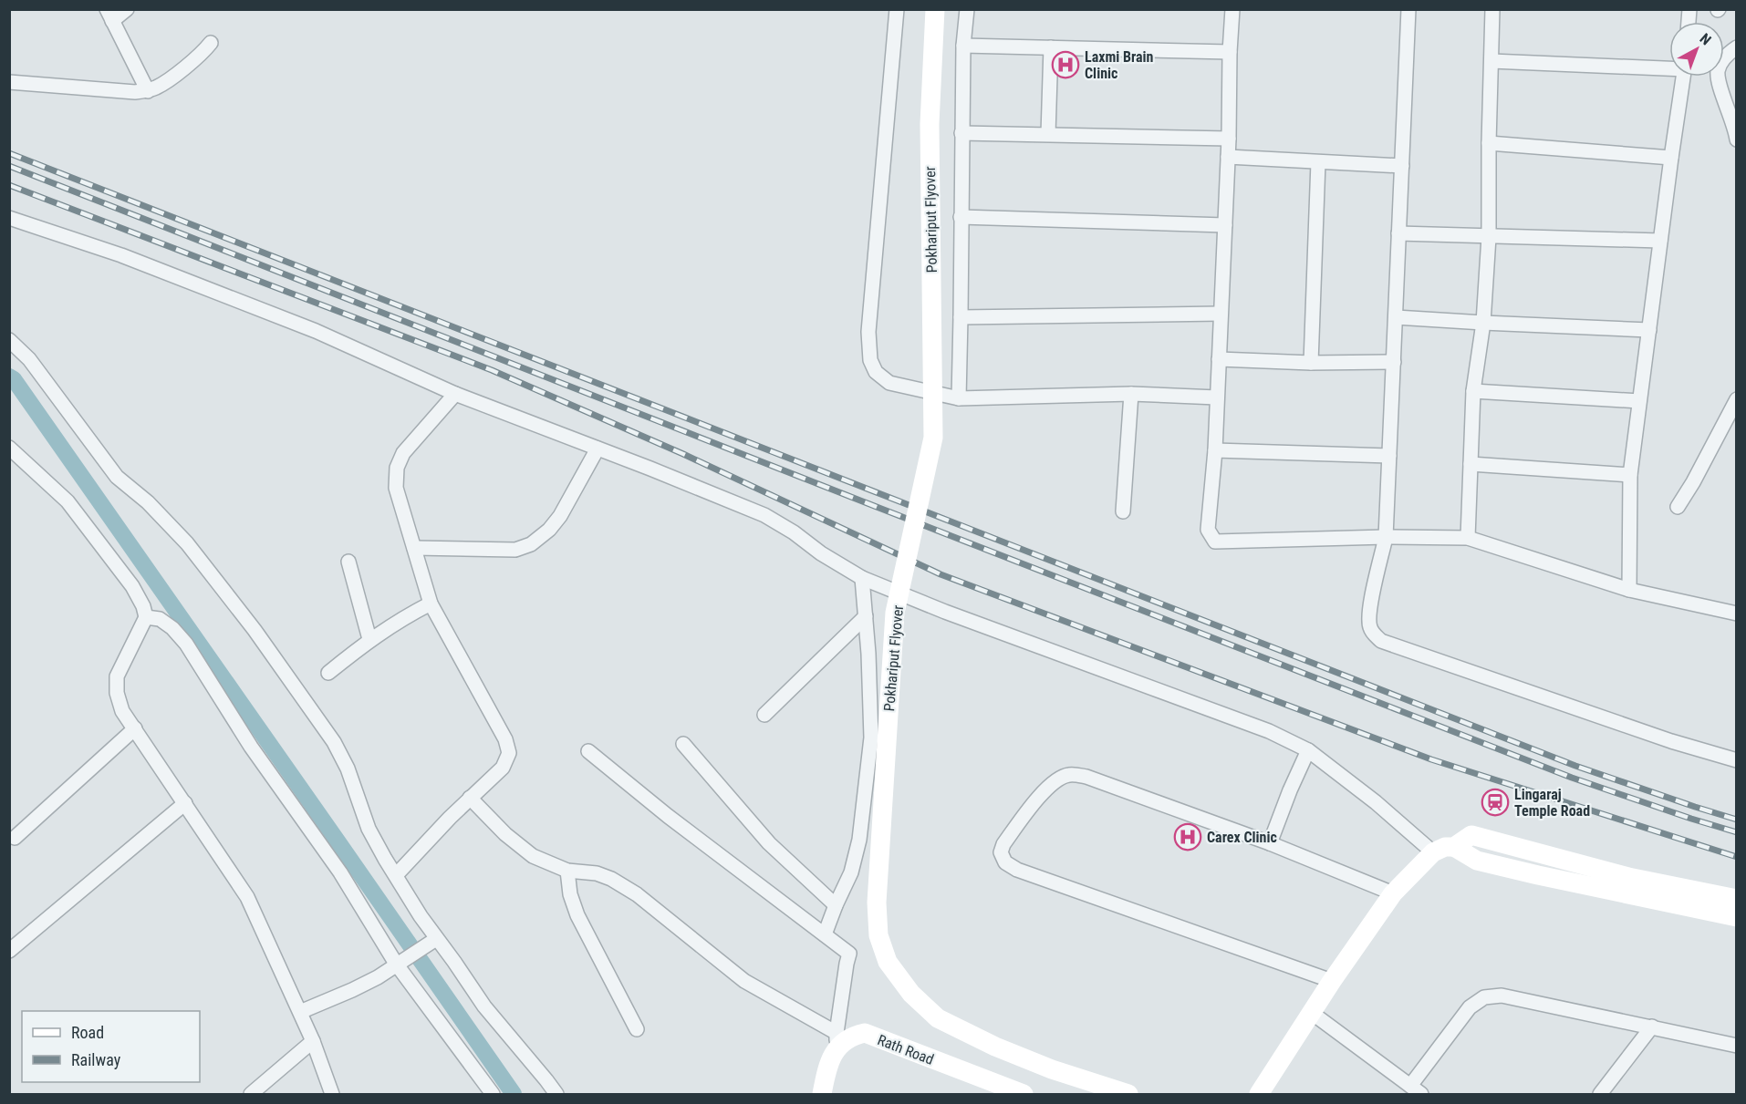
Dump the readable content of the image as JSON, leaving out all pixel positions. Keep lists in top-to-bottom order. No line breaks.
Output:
{"streets":{"main road":["Pokhariput Flyover","Rath Road"]},"places":{"hospital":["Laxmi Brain Clinic","Carex Clinic"],"station":["Lingaraj Temple Road"]},"legend":["Road","Railway"],"north":"top right"}
